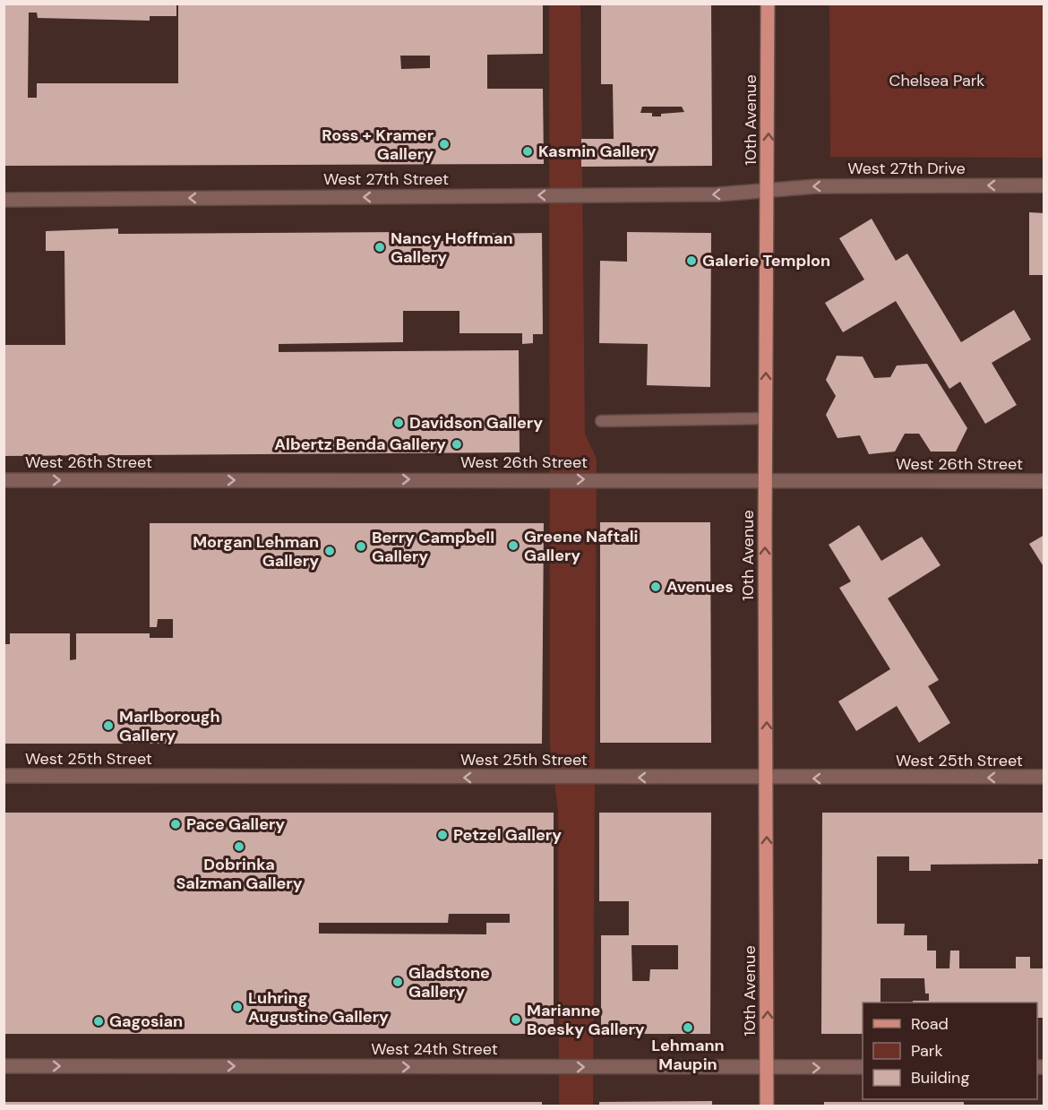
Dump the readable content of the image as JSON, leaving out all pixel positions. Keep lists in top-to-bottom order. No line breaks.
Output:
{"streets":{"main road":["10th Avenue"],"street":["West 27th Drive","West 27th Street","West 26th Street","West 25th Street","West 24th Street"]},"crossings":[["10th Avenue","West 27th Drive"],["10th Avenue","West 27th Street"],["10th Avenue","West 26th Street"],["10th Avenue","West 25th Street"],["10th Avenue","West 24th Street"],["West 27th Drive","West 27th Street"]],"one_way":["10th Avenue","West 27th Drive","West 27th Street","West 26th Street","West 25th Street","West 24th Street"],"parks":["Chelsea Park"],"places":["Ross + Kramer Gallery","Kasmin Gallery","Nancy Hoffman Gallery","Galerie Templon","Davidson Gallery","Albertz Benda Gallery","Greene Naftali Gallery","Berry Campbell Gallery","Morgan Lehman Gallery","Avenues","Marlborough Gallery","Pace Gallery","Petzel Gallery","Dobrinka Salzman Gallery","Gladstone Gallery","Luhring Augustine Gallery","Marianne Boesky Gallery","Gagosian","Lehmann Maupin"],"legend":["Road","Park","Building"]}
